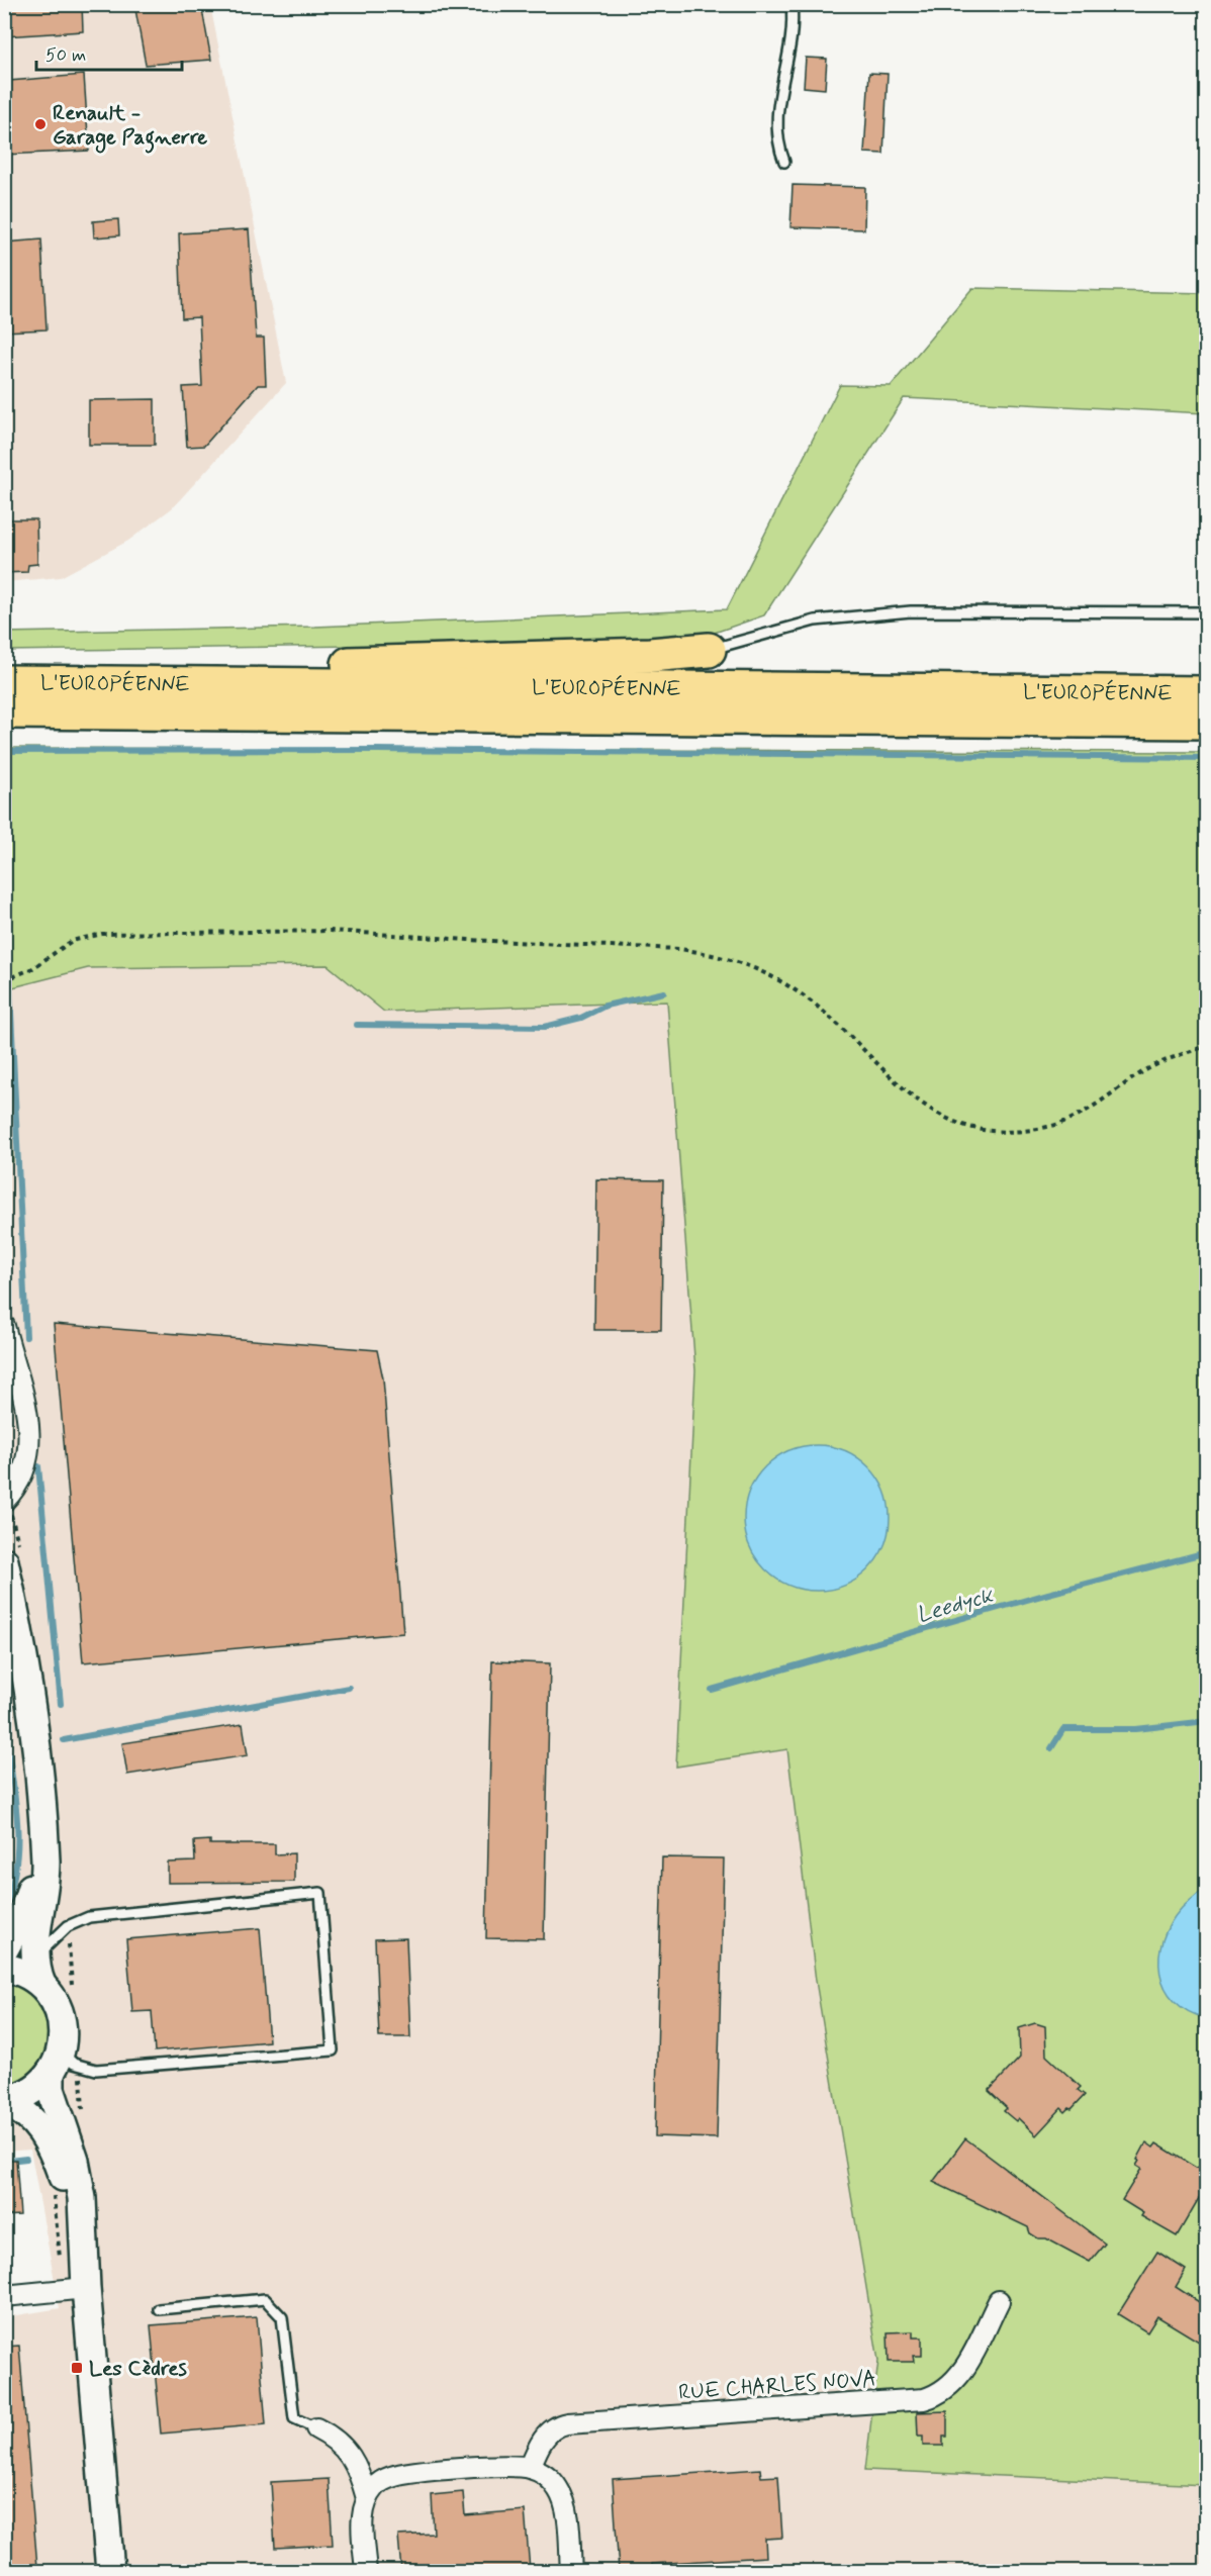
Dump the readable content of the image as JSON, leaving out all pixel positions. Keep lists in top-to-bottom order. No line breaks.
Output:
{"streets":{"highway":["L'EUROPÉENNE"],"street":["RUE CHARLES NOVA"]},"water":["Leedyck"],"places":{"other":["Renault - Garage Pagnerre"],"transit":["Les Cèdres"]},"scale_bar":"50 m"}
